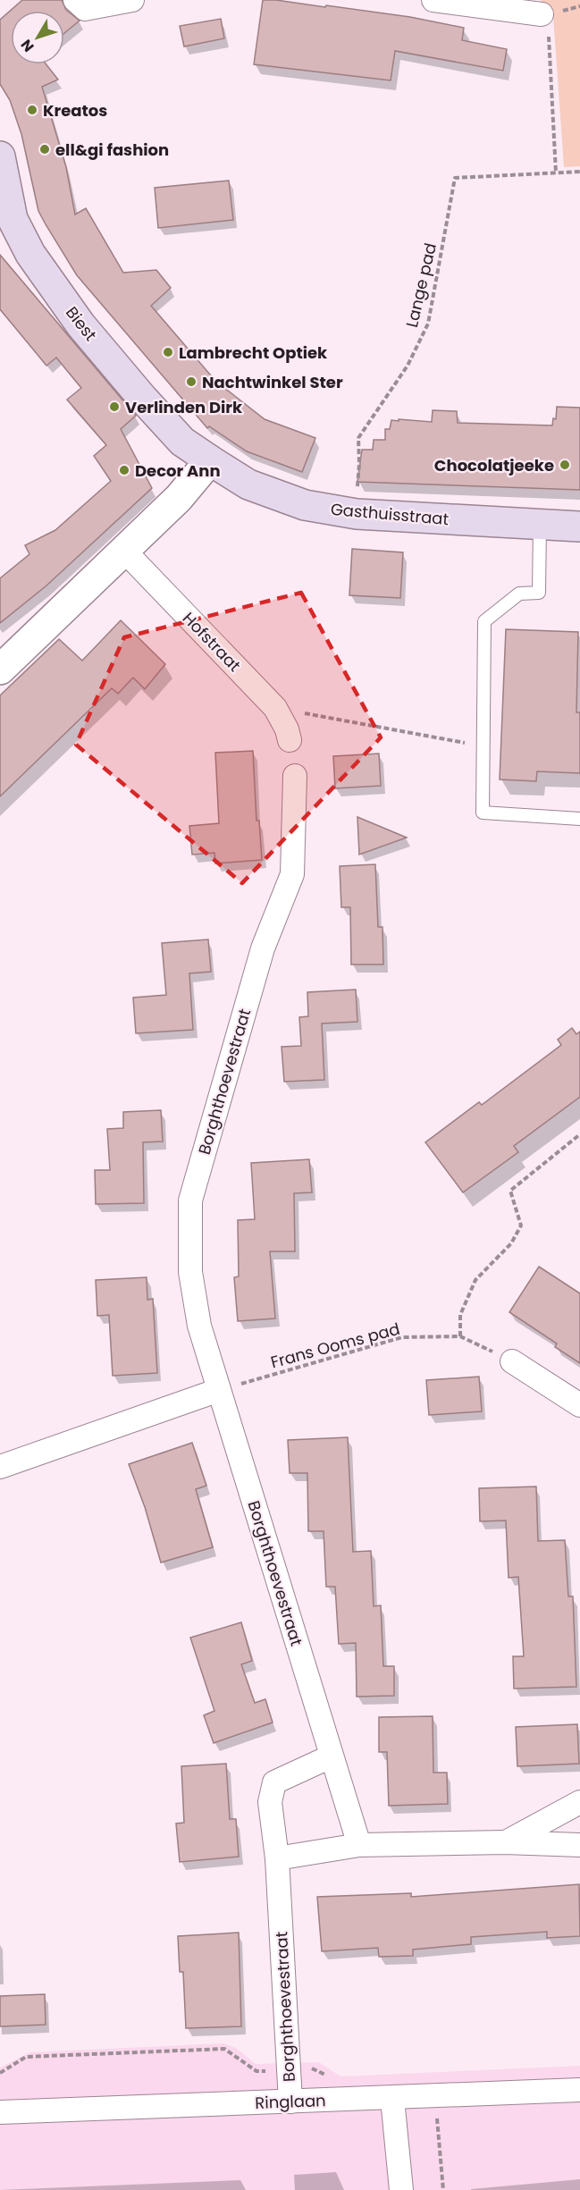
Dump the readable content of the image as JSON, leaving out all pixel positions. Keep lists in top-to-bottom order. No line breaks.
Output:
{"streets":{"main road":["Biest","Gasthuisstraat"],"street":["Hofstraat","Borghthoevestraat","Ringlaan"],"path":["Lange pad","Frans Ooms pad"]},"crossings":[["Lange pad","Gasthuisstraat"],["Biest","Gasthuisstraat"],["Borghthoevestraat","Frans Ooms pad"],["Borghthoevestraat","Ringlaan"]],"places":["Kreatos","ell&gi fashion","Lambrecht Optiek","Nachtwinkel Ster","Verlinden Dirk","Chocolatjeeke","Decor Ann"],"north":"bottom left"}
